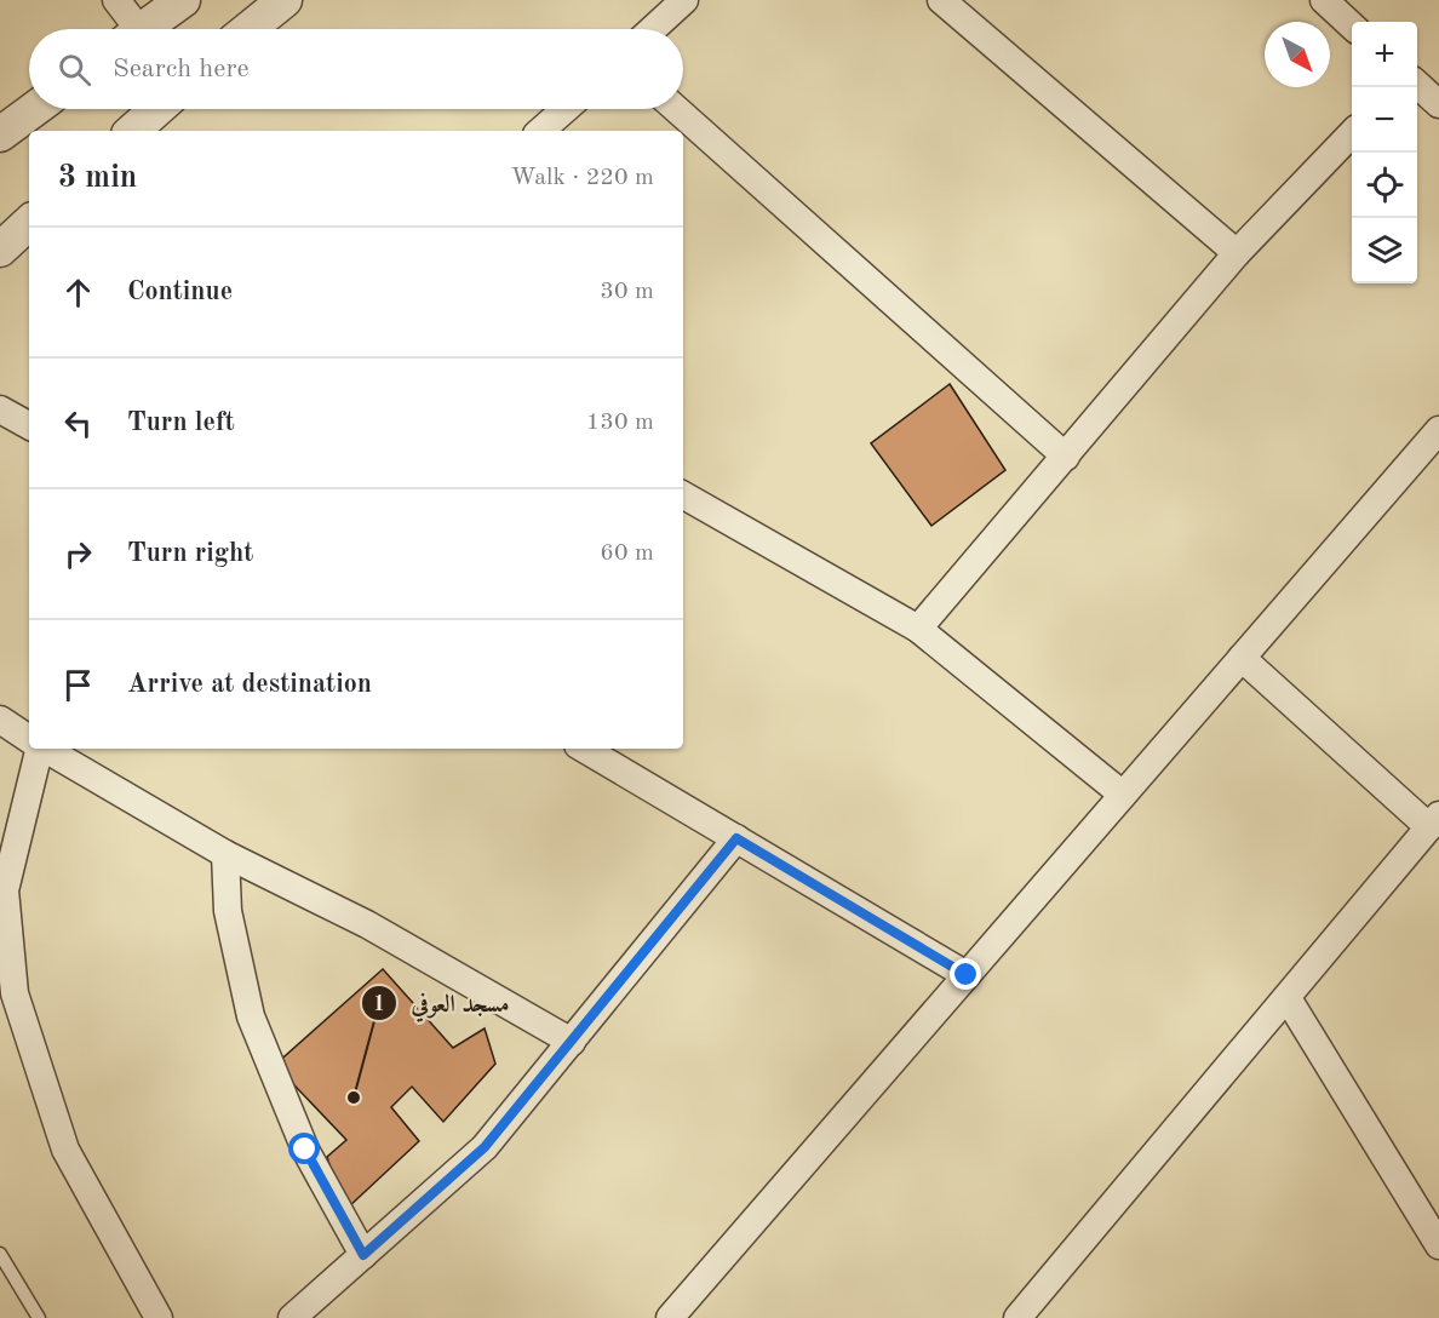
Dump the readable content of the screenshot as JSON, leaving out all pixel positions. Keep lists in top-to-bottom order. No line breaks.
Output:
{"places":["مسجد العوفي"],"north":"bottom right","page":{"map_buttons":["+","−"],"search":"Search here","heading":["3 min","Walk · 220 m"],"list":[["Continue","30 m"],["Turn left","130 m"],["Turn right","60 m"],"Arrive at destination"]}}
